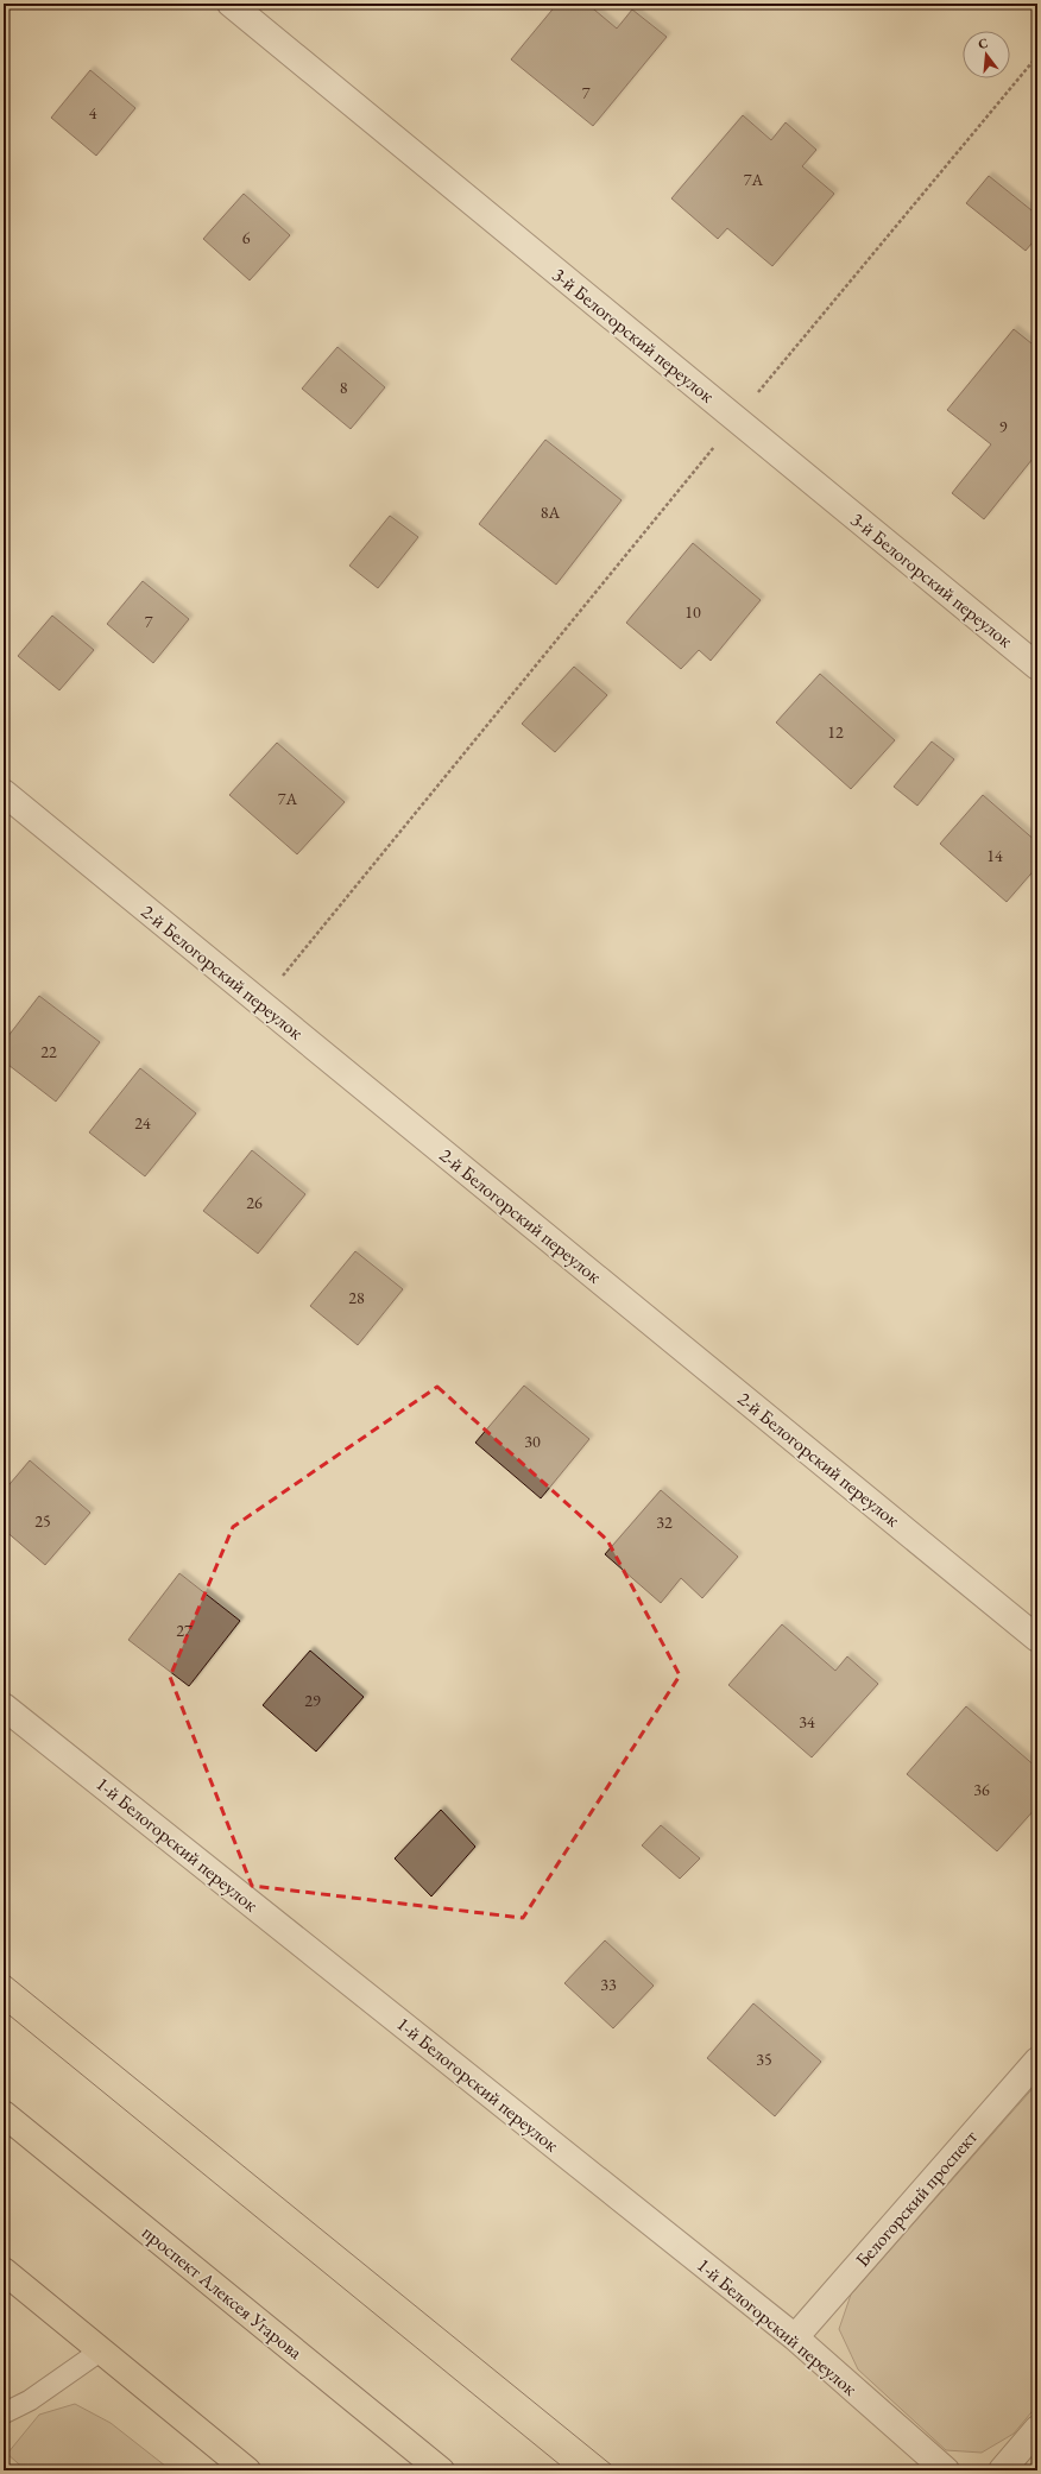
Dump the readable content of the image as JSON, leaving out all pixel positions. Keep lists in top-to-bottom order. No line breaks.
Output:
{"streets":{"main road":["проспект Алексея Угарова"],"street":["3-й Белогорский переулок","2-й Белогорский переулок","1-й Белогорский переулок","Белогорский проспект"]},"crossings":[["1-й Белогорский переулок","Белогорский проспект"]],"house_numbers":["7","4","7А","6","8","9","8А","10","7","12","7А","14","22","24","26","28","30","25","32","27","29","34","36","33","35"],"north":"top"}
